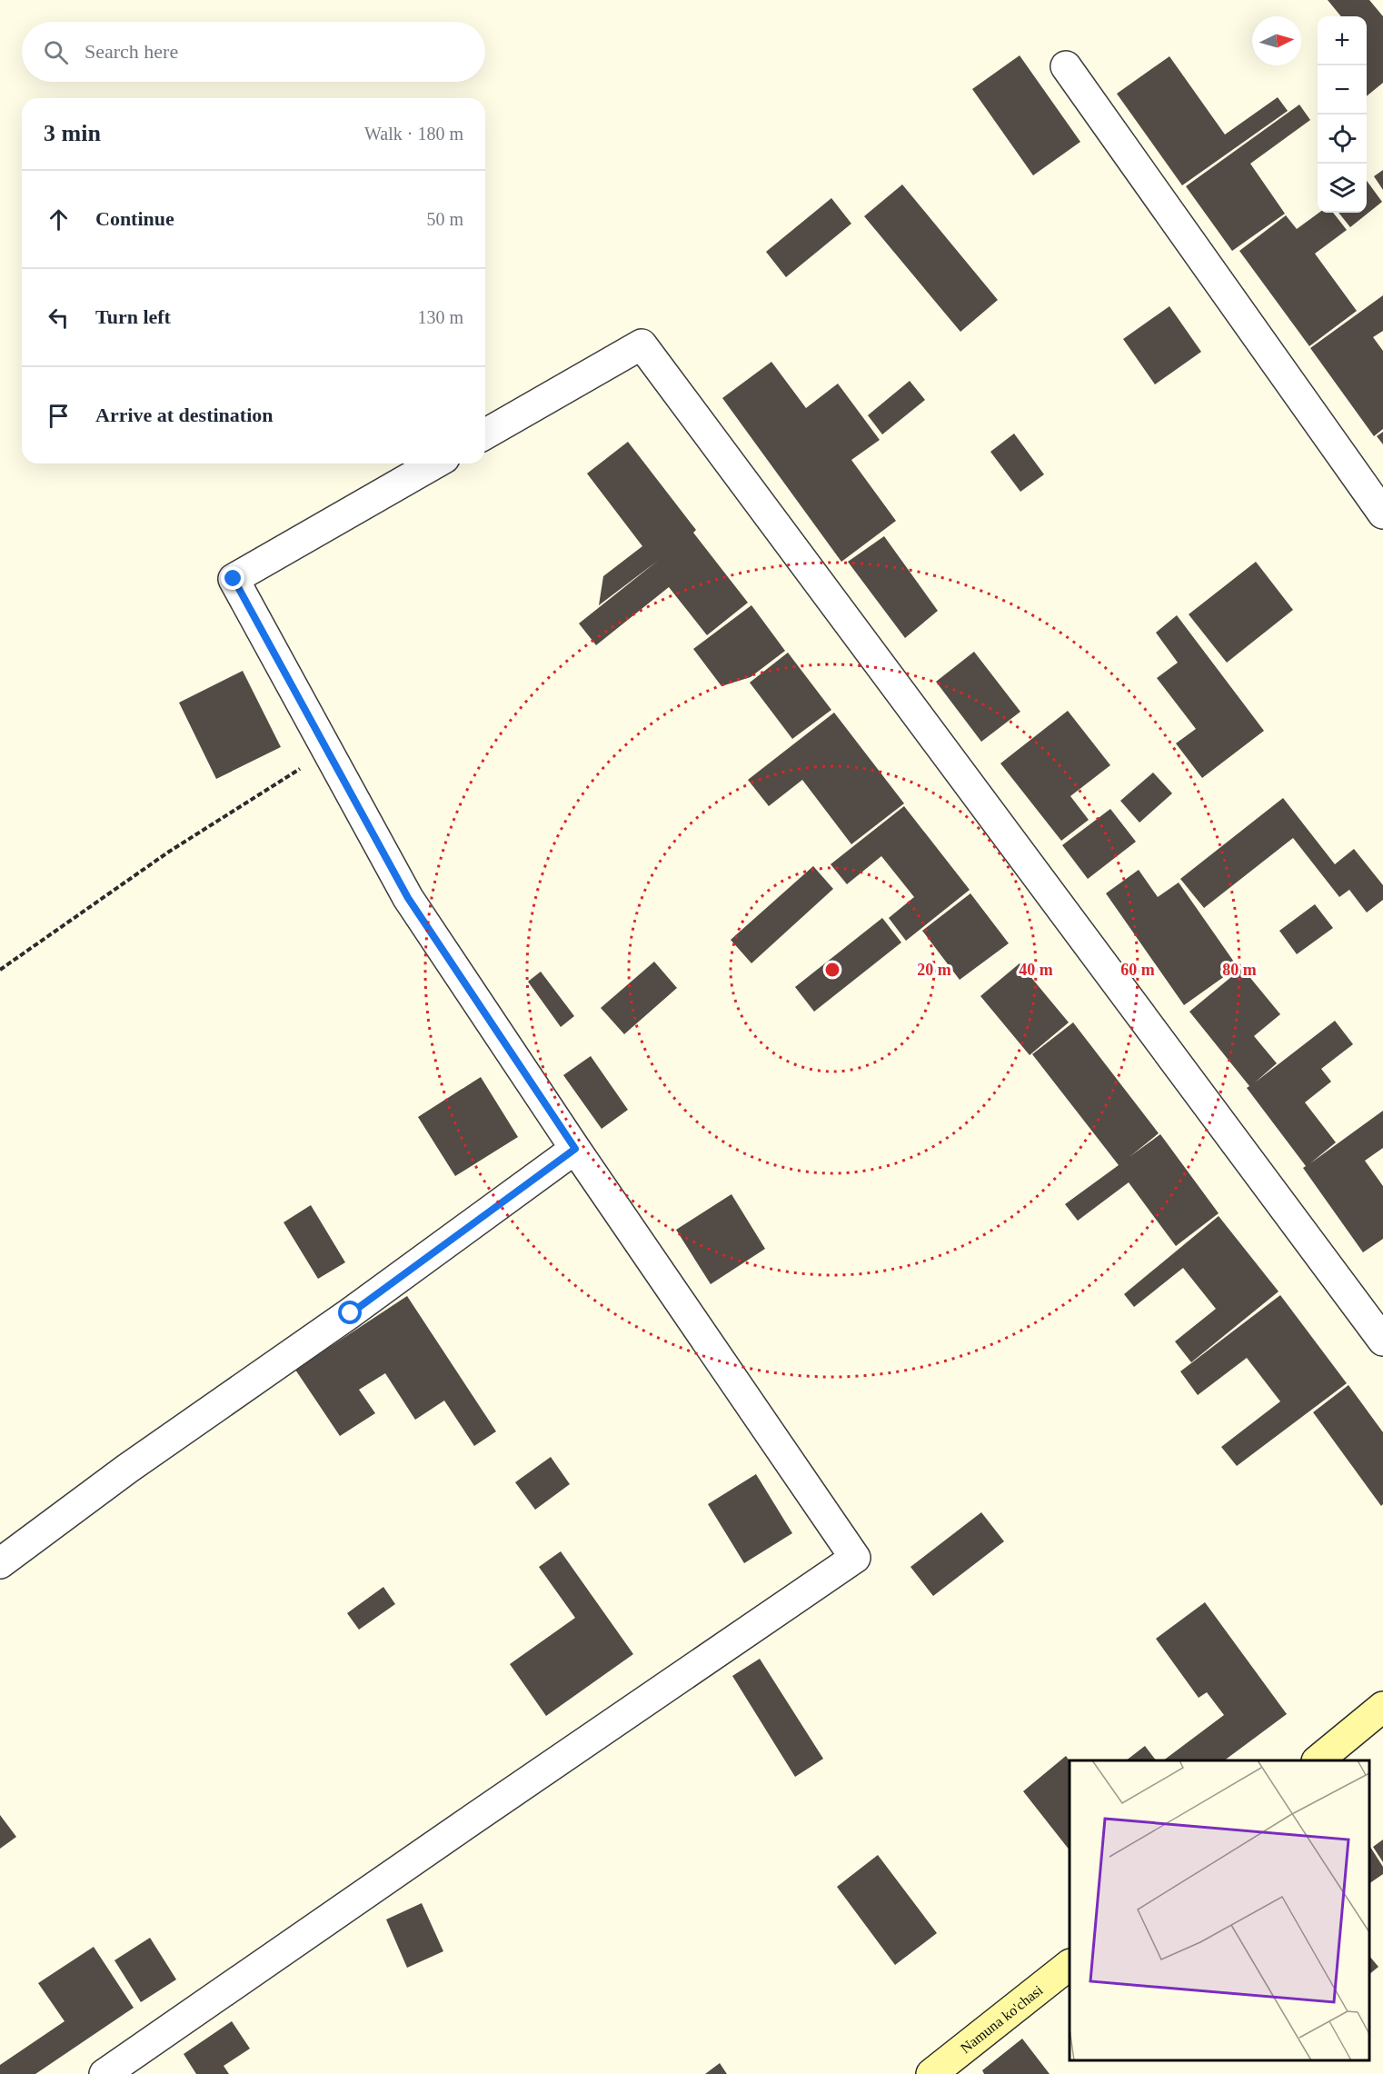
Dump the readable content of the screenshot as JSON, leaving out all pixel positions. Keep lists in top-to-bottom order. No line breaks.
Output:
{"streets":{"main road":["Namuna ko'chasi"]},"north":"right","page":{"map_buttons":["+","−"],"search":"Search here","heading":["3 min","Walk · 180 m"],"list":[["Continue","50 m"],["Turn left","130 m"],"Arrive at destination"]},"rings":["20 m","40 m","60 m","80 m"]}
